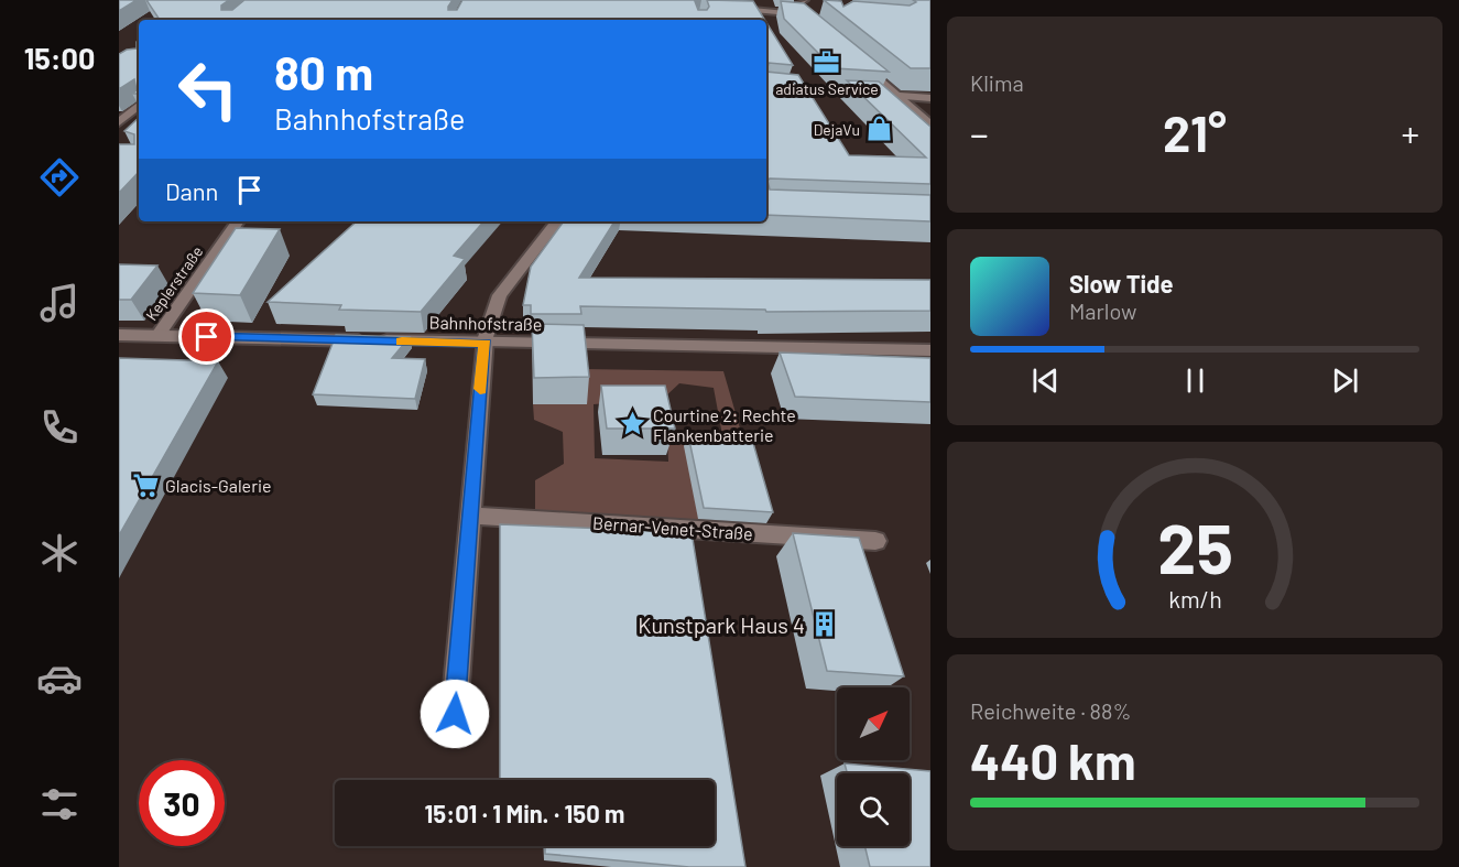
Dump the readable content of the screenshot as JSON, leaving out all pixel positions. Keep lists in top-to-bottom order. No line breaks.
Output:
{"streets":{"street":["Keplerstraße","Bahnhofstraße","Bernar-Venet-Straße"]},"crossings":[["Keplerstraße","Bahnhofstraße"]],"places":{"office":["adiatus Service"],"shop":["DejaVu"],"place":["Courtine 2: Rechte Flankenbatterie"],"supermarket":["Glacis-Galerie"],"building":["Kunstpark Haus 4"]},"north":"top right","page":{"tabs":"15:00","tile":["Klima",["Reichweite · 88%","440 km"]],"turn":["80 m","Bahnhofstraße"],"heat":["−","21°","+"],"then":"Dann","song":["Slow Tide","Marlow"],"limit":"30","trip":"15:01 · 1 Min. · 150 m","gauge":["25","km/h"]}}
